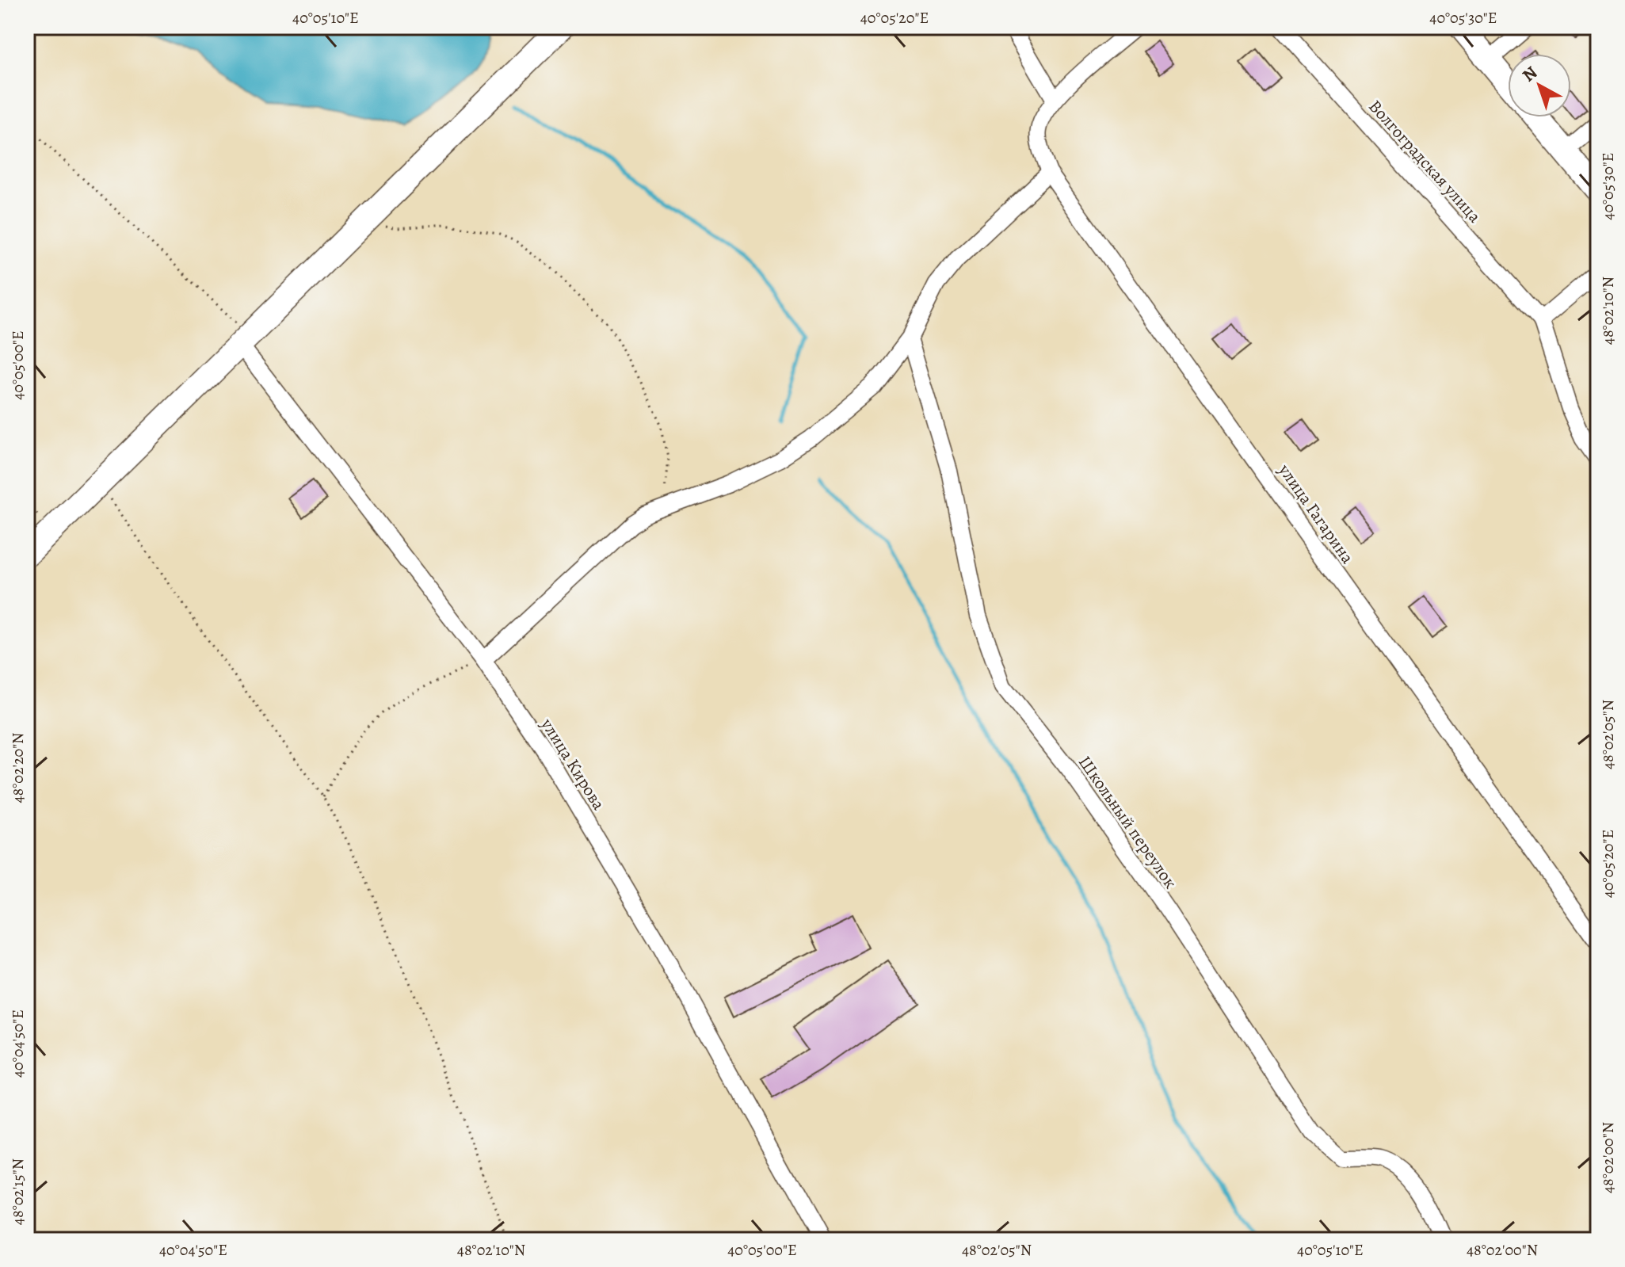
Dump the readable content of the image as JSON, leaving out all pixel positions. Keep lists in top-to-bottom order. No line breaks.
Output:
{"streets":{"street":["Волгоградская улица","улица Гагарина","улица Кирова","Школьный переулок"]},"north":"top left","coordinates":["40°05'10\"E","40°05'20\"E","40°05'30\"E","48°02'10\"N","40°05'00\"E","48°02'05\"N","48°02'20\"N","40°04'50\"E","48°02'00\"N","48°02'15\"N"]}
